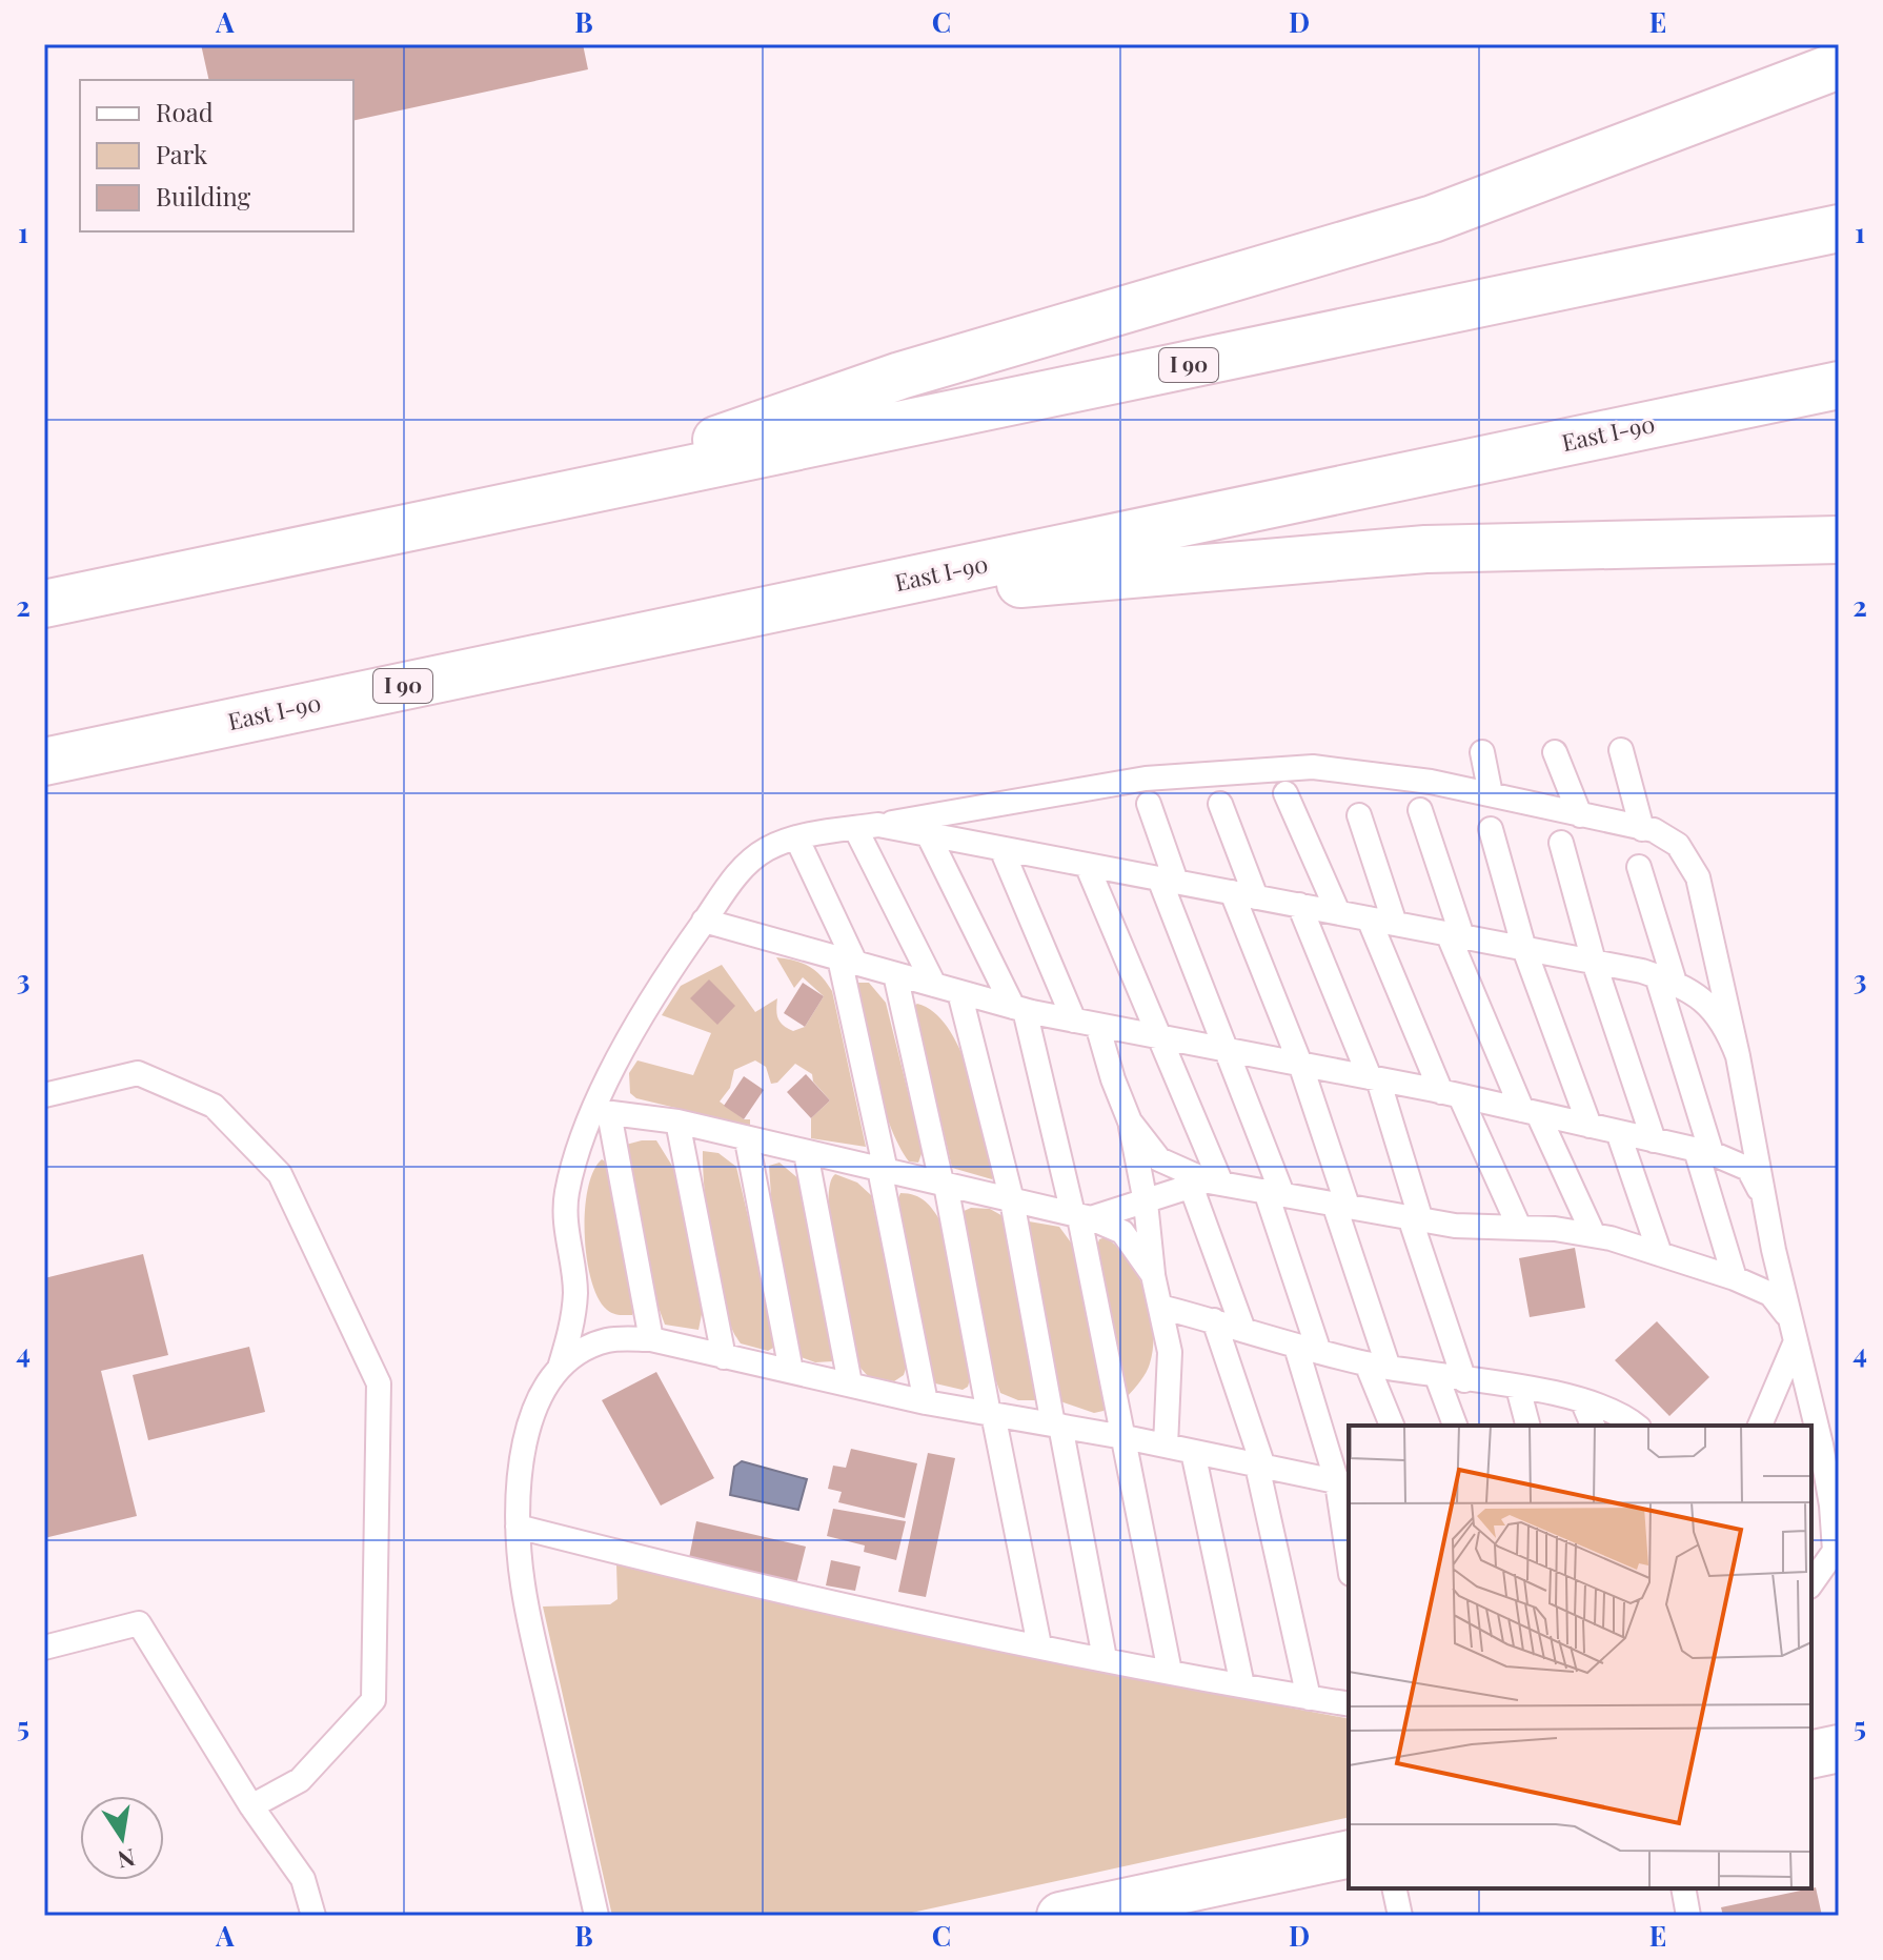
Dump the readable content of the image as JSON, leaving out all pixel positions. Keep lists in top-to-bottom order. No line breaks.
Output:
{"streets":{"main road":["I 90","East I-90"]},"legend":["Road","Park","Building"],"north":"bottom","grid":{"columns":["A","B","C","D","E"],"rows":["1","2","3","4","5"]}}
